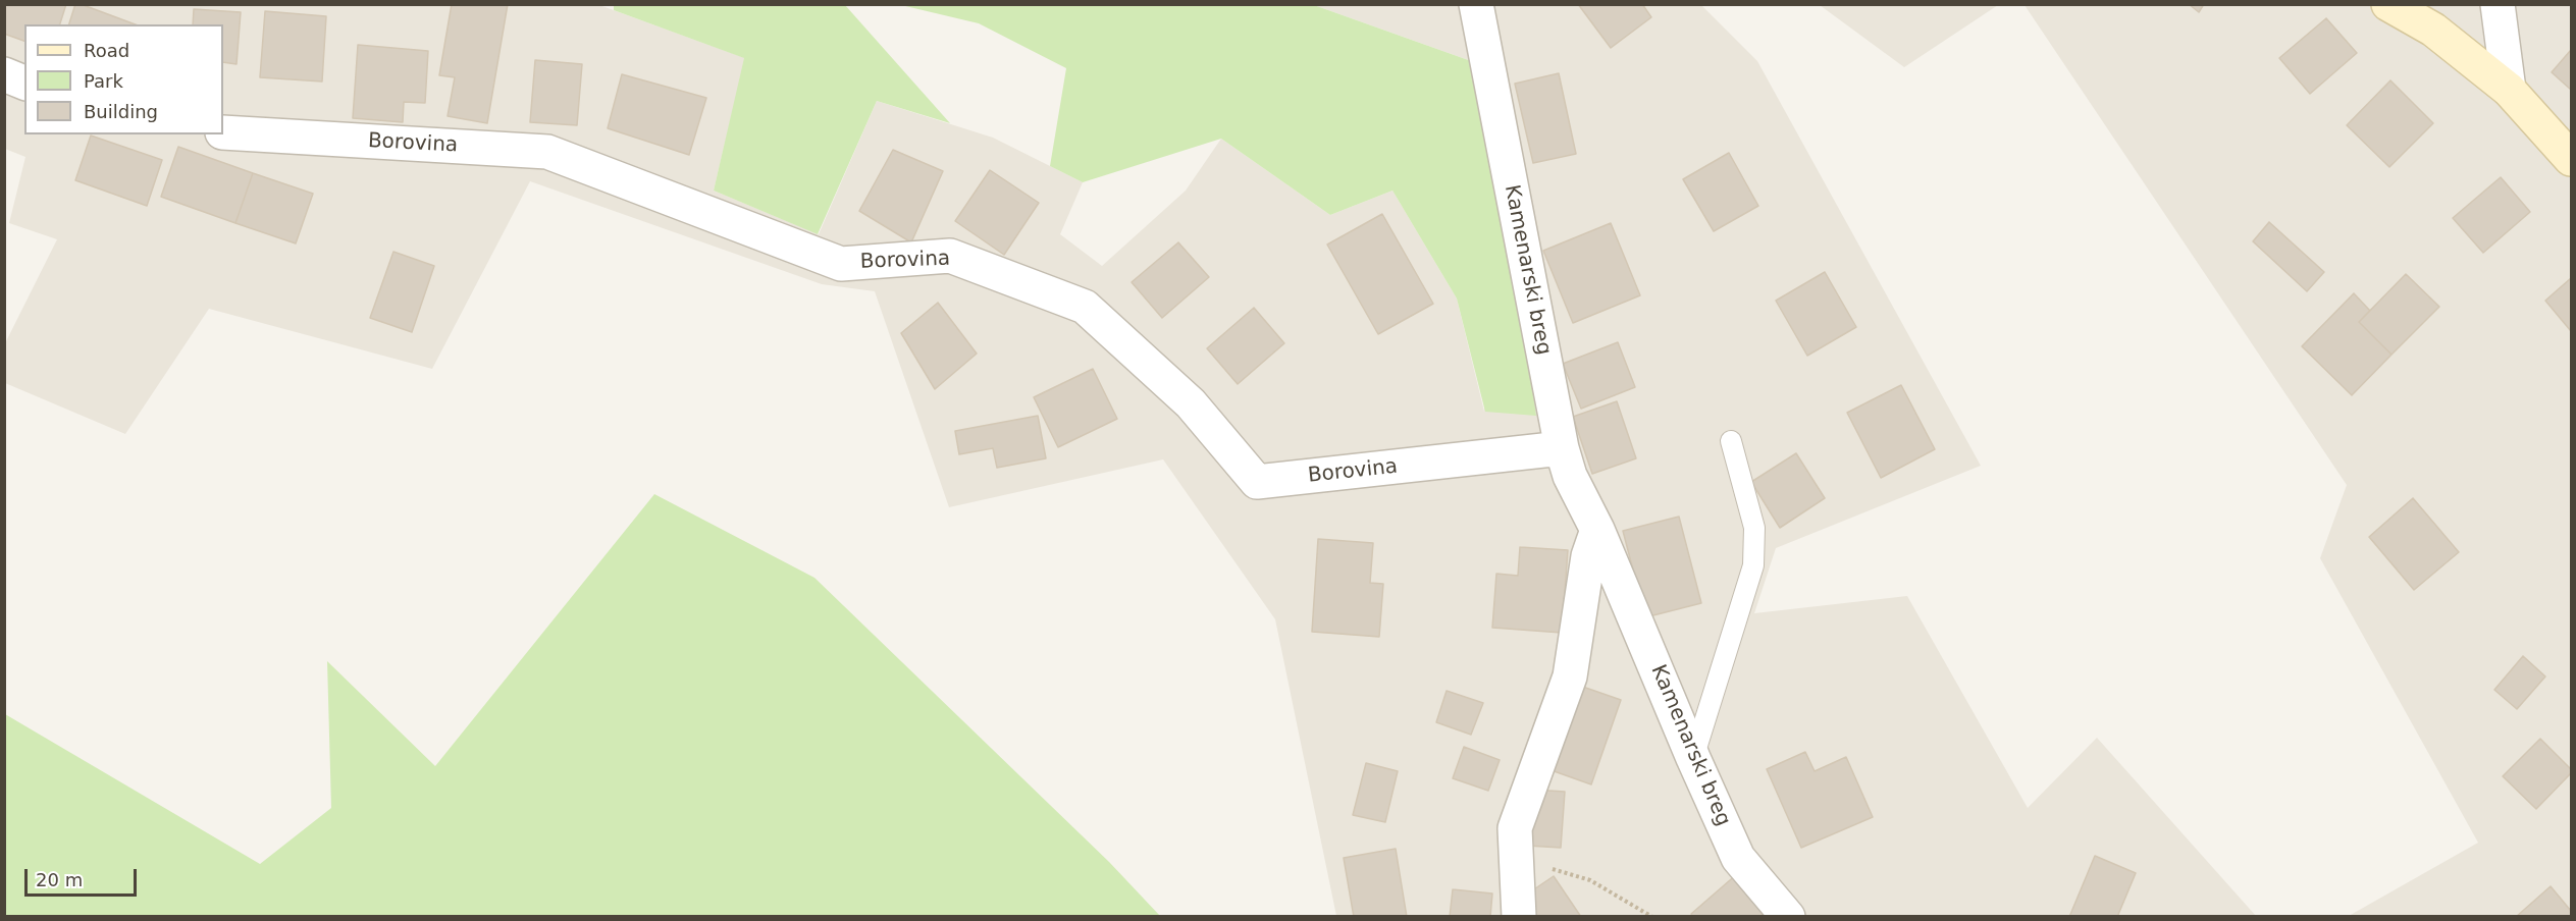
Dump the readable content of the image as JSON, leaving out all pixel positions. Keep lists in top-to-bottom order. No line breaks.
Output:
{"streets":{"street":["Borovina","Kamenarski breg"]},"crossings":[["Borovina","Kamenarski breg"]],"legend":["Road","Park","Building"],"scale_bar":"20 m"}
